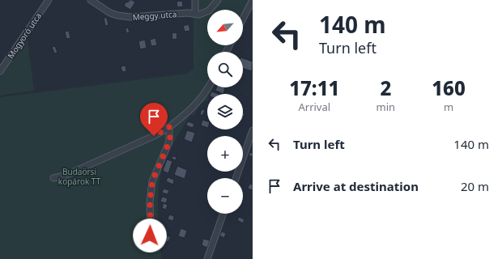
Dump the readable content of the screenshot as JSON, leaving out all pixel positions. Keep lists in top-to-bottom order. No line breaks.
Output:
{"streets":{"street":["Meggy utca","Mogyoró utca"]},"parks":["Budaörsi kopárok TT"],"north":"bottom left","page":{"turn":["140 m","Turn left"],"map_buttons":["+","−"],"eta":["17:11","Arrival","2","min","160","m"],"list":[{"name":"Turn left","value":"140 m"},{"name":"Arrive at destination","value":"20 m"}]}}
